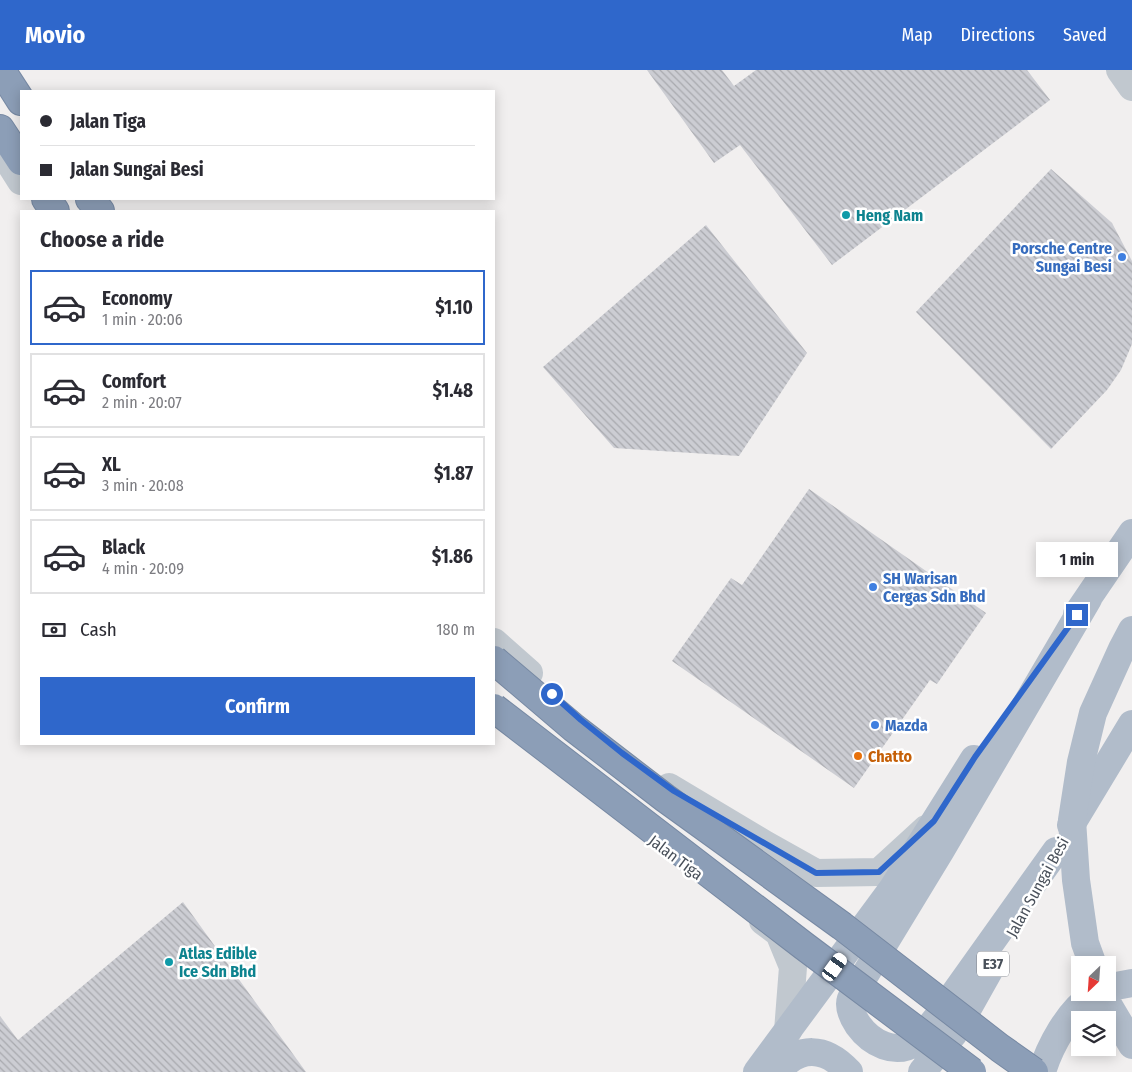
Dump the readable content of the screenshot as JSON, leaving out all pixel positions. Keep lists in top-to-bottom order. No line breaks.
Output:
{"streets":{"main road":["Jalan Sungai Besi","E37"],"street":["Jalan Tiga"]},"places":["Heng Nam","Porsche Centre Sungai Besi","SH Warisan Cergas Sdn Bhd","Mazda","Chatto","Atlas Edible Ice Sdn Bhd"],"north":"bottom left","page":{"header":"Movio","nav":["Map","Directions","Saved"],"banner":["Jalan Tiga","Jalan Sungai Besi"],"heading":"Choose a ride","list":[{"name":"Economy","note":"1 min · 20:06","value":"$1.10"},{"name":"Comfort","note":"2 min · 20:07","value":"$1.48"},{"name":"XL","note":"3 min · 20:08","value":"$1.87"},{"name":"Black","note":"4 min · 20:09","value":"$1.86"}],"bubble":"1 min","pay":["Cash","180 m"],"buttons":"Confirm"}}
